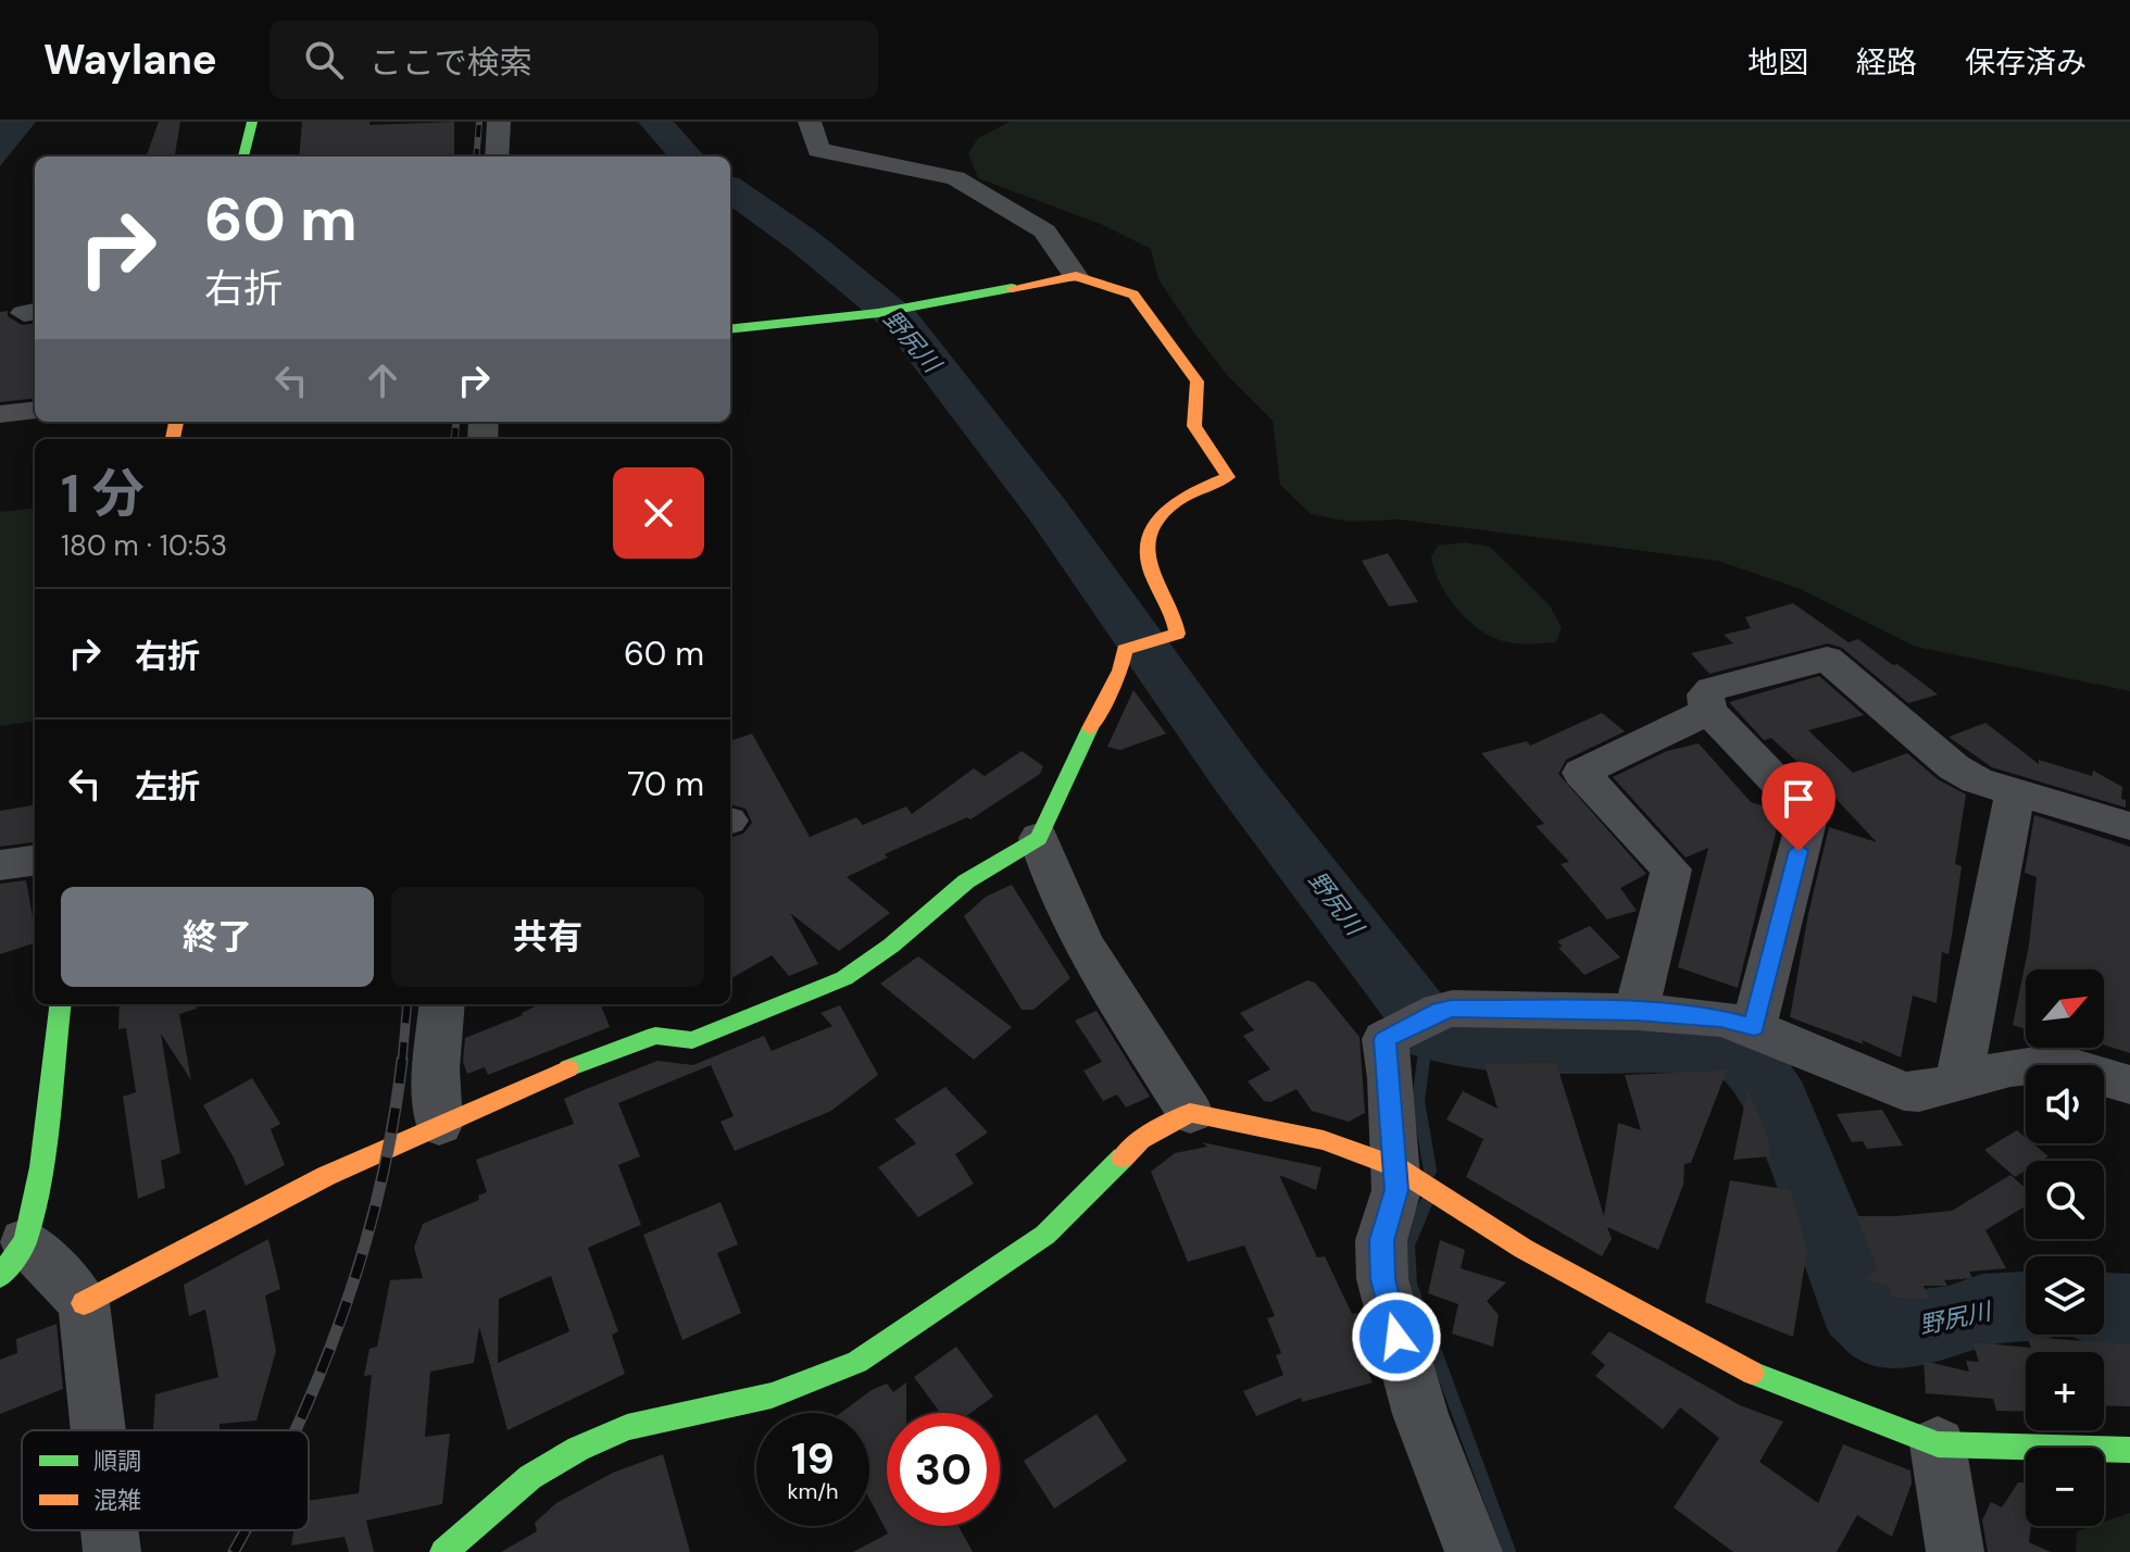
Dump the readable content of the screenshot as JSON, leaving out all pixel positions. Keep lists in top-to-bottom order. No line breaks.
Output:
{"water":["野尻川"],"legend":["順調","混雑"],"north":"top right","page":{"header":"Waylane","search":"ここで検索","nav":["地図","経路","保存済み"],"turn":["60 m","右折"],"heading":["1 分","180 m · 10:53"],"list":[{"name":"右折","value":"60 m"},{"name":"左折","value":"70 m"}],"buttons":["終了","共有"],"map_buttons":["+","−"],"speed":"19 km/h","limit":"30"}}
